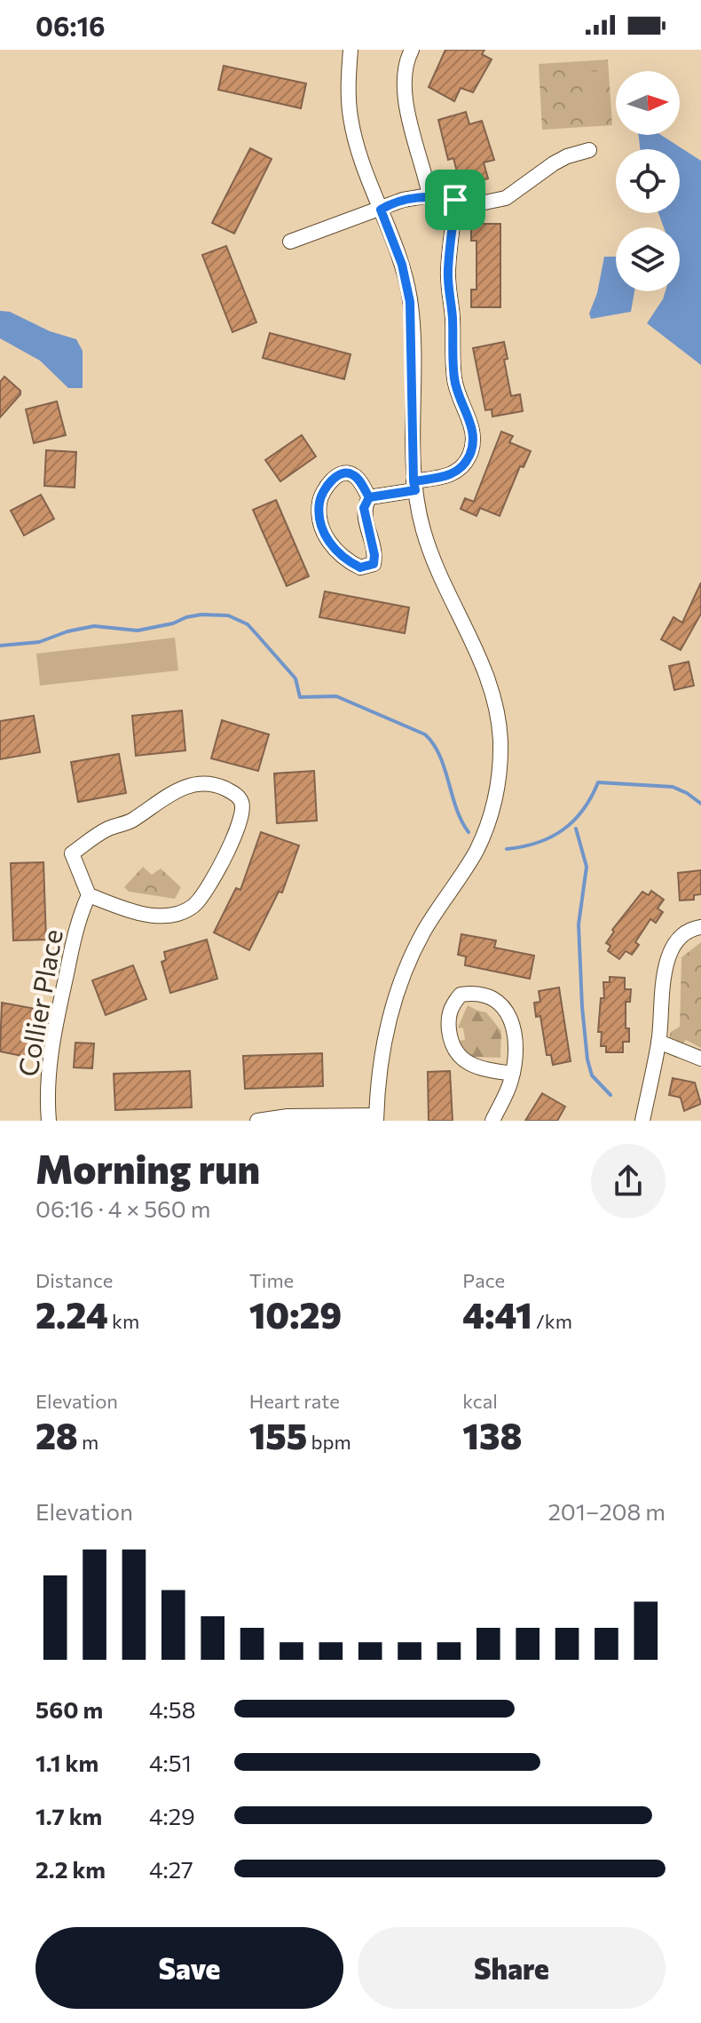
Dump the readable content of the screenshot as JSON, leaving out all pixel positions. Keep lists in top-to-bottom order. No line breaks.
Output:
{"streets":{"street":["Collier Place"]},"north":"right","page":{"status":"06:16","heading":["Morning run","06:16 · 4 × 560 m"],"stats":[["Distance","2.24 km"],["Time","10:29"],["Pace","4:41 /km"],["Elevation","28 m"],["Heart rate","155 bpm"],["kcal","138"]],"chart":["Elevation","201–208 m"],"list":[{"name":"560 m","note":"4:58"},{"name":"1.1 km","note":"4:51"},{"name":"1.7 km","note":"4:29"},{"name":"2.2 km","note":"4:27"}],"buttons":["Save","Share"]}}
